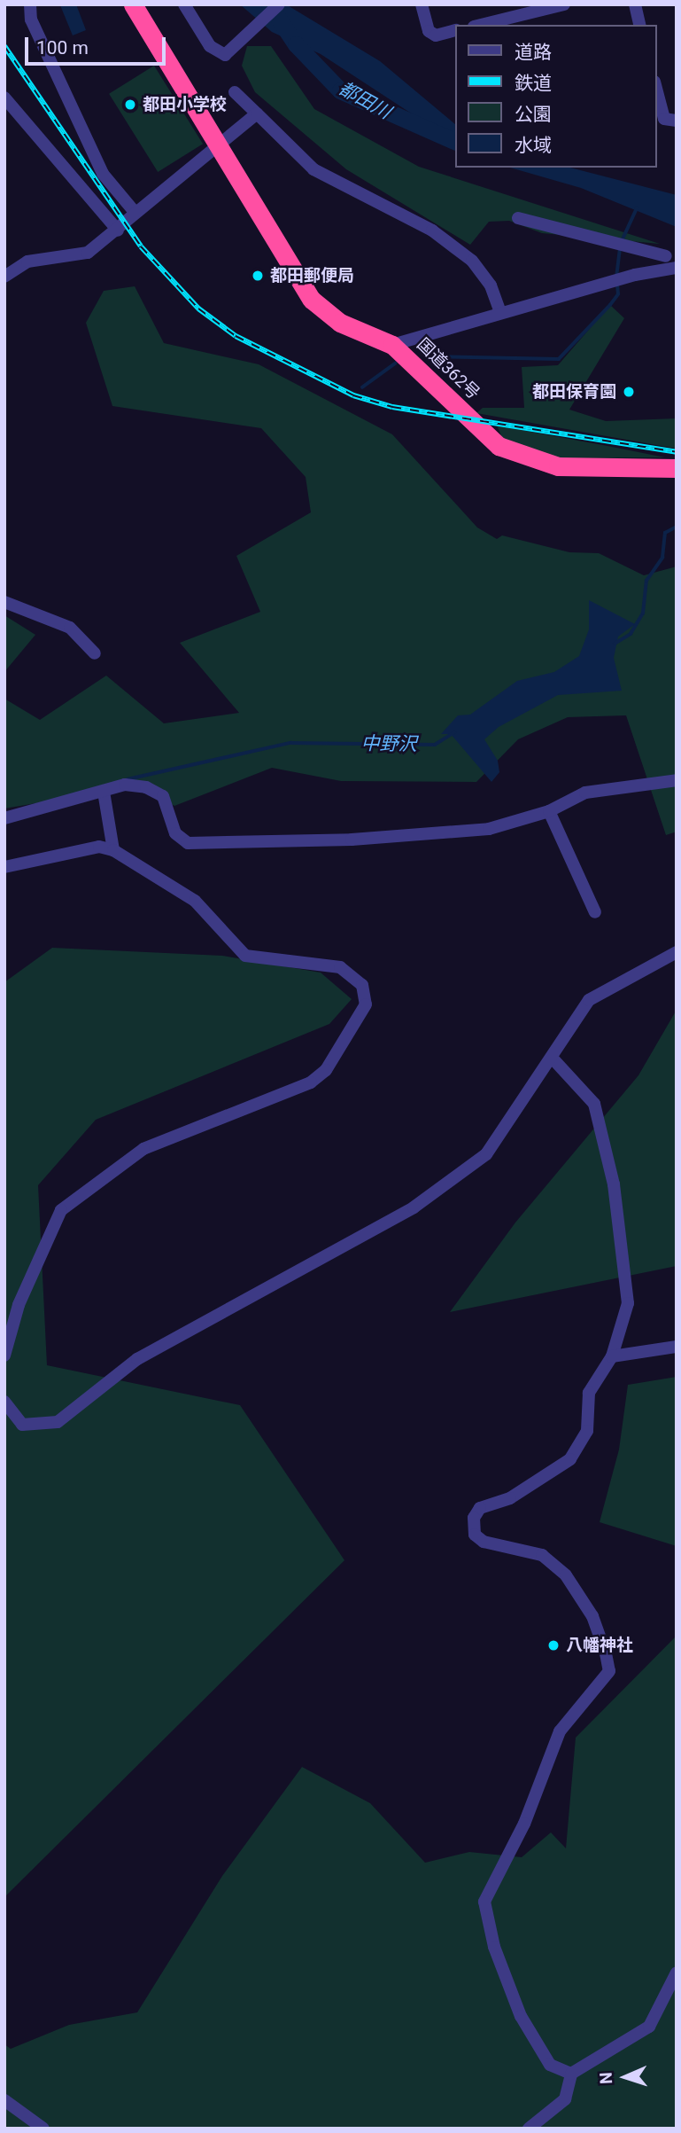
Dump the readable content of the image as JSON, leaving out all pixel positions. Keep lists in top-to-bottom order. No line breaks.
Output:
{"streets":{"highway":["国道362号"]},"water":["都田川","中野沢"],"places":["都田小学校","都田郵便局","都田保育園","八幡神社"],"legend":["道路","鉄道","公園","水域"],"scale_bar":"100 m","north":"left"}
